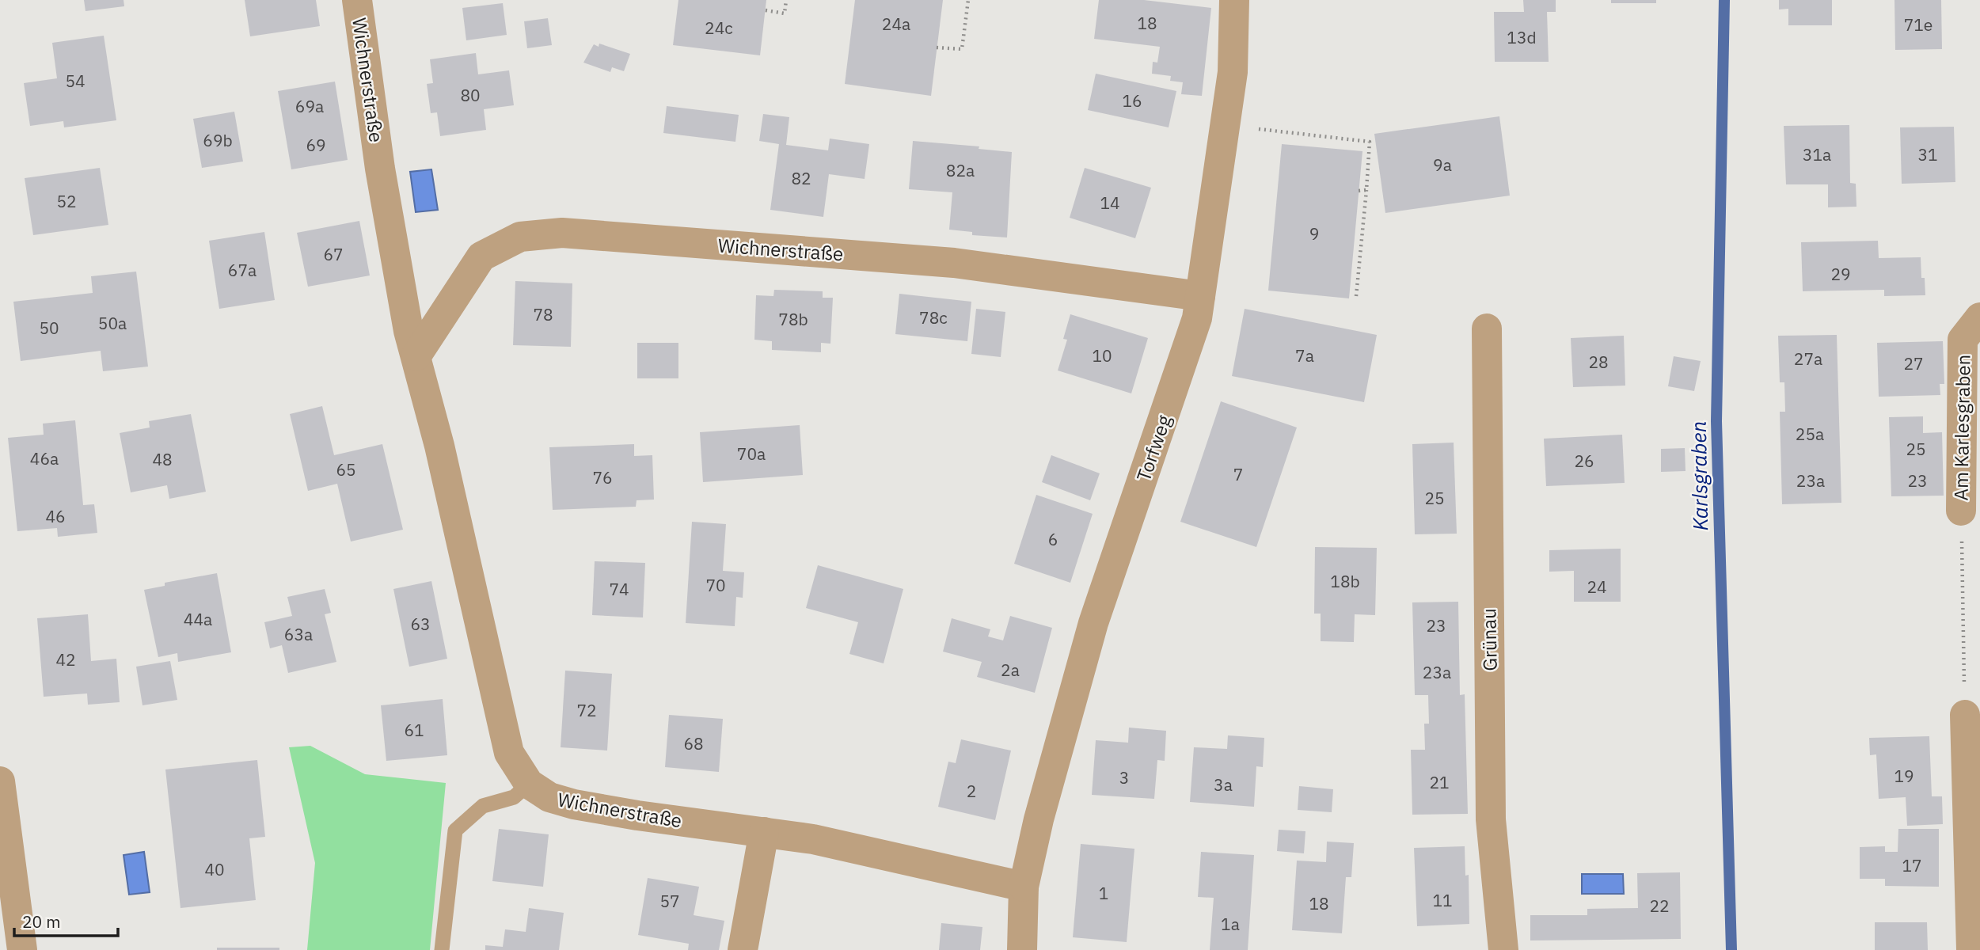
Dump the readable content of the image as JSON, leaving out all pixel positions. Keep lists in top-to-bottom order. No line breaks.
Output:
{"streets":{"street":["Wichnerstraße","Am Karlesgraben","Torfweg","Grünau"]},"crossings":[["Wichnerstraße","Torfweg"]],"water":["Karlsgraben"],"house_numbers":["18","24a","71e","24c","13d","54","80","16","69a","69b","69","31a","31","9a","82a","82","52","14","9","67","67a","29","78","78c","78b","50a","50","10","7a","27a","28","27","25a","25","70a","46a","48","26","65","7","76","23a","23","25","46","6","18b","70","24","74","44a","63","23","63a","42","2a","23a","72","61","68","19","3","21","3a","2","17","40","1","11","57","18","22","1a"],"scale_bar":"20 m"}
